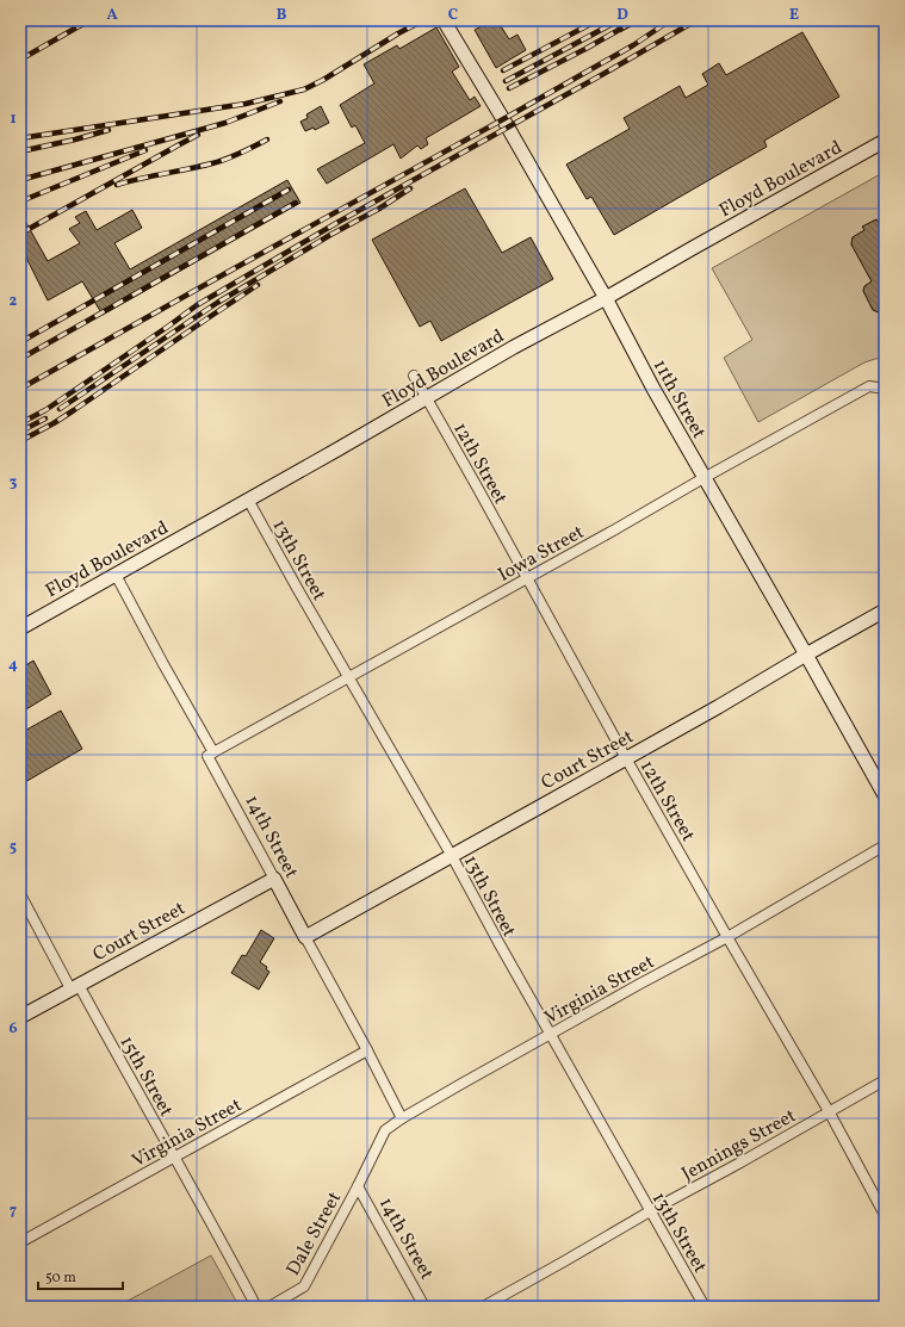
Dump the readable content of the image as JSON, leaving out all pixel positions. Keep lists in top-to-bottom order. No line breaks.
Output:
{"streets":{"main road":["Floyd Boulevard","11th Street","Court Street","14th Street"],"street":["12th Street","Iowa Street","13th Street","Virginia Street","15th Street","Jennings Street","Dale Street"]},"crossings":[["Floyd Boulevard","11th Street"],["Floyd Boulevard","12th Street"],["Floyd Boulevard","13th Street"],["Floyd Boulevard","14th Street"],["11th Street","Iowa Street"],["11th Street","Court Street"],["12th Street","Iowa Street"],["12th Street","Court Street"],["12th Street","Virginia Street"],["12th Street","Jennings Street"],["Iowa Street","13th Street"],["Iowa Street","14th Street"],["13th Street","Court Street"],["13th Street","Virginia Street"],["13th Street","Jennings Street"],["Court Street","14th Street"],["Court Street","15th Street"],["14th Street","Virginia Street"],["14th Street","Dale Street"],["Virginia Street","15th Street"],["Virginia Street","Dale Street"]],"scale_bar":"50 m","grid":{"columns":["A","B","C","D","E"],"rows":["1","2","3","4","5","6","7"]}}
